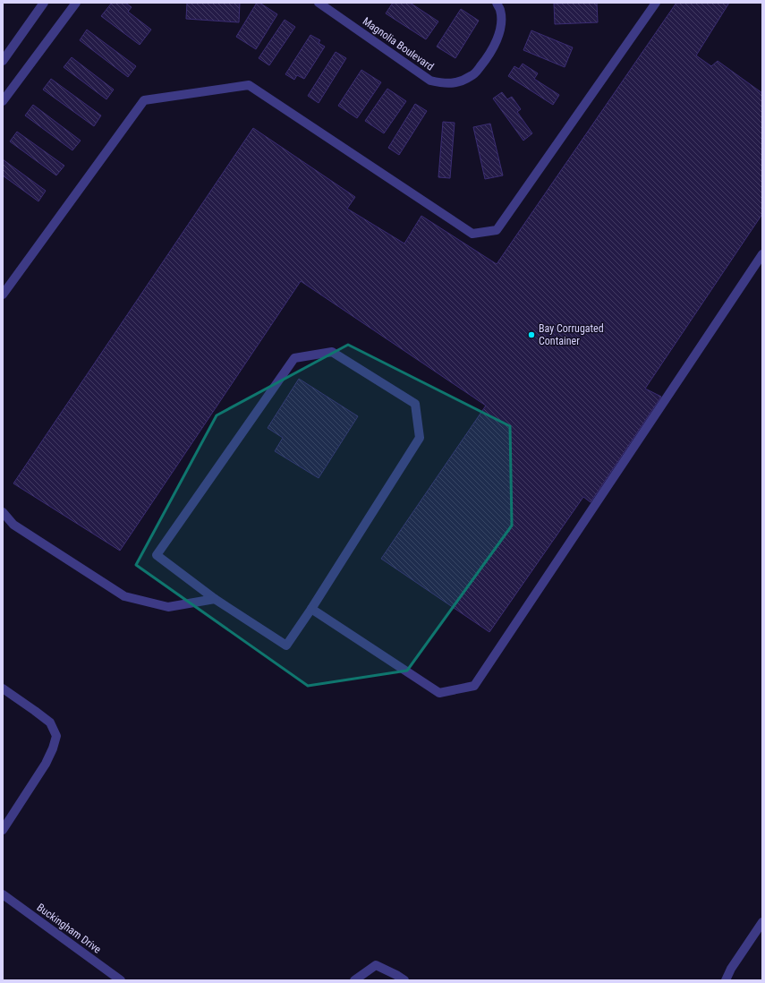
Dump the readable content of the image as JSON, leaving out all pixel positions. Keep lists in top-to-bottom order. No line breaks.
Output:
{"streets":{"street":["Magnolia Boulevard","Buckingham Drive"]},"places":["Bay Corrugated Container"]}
